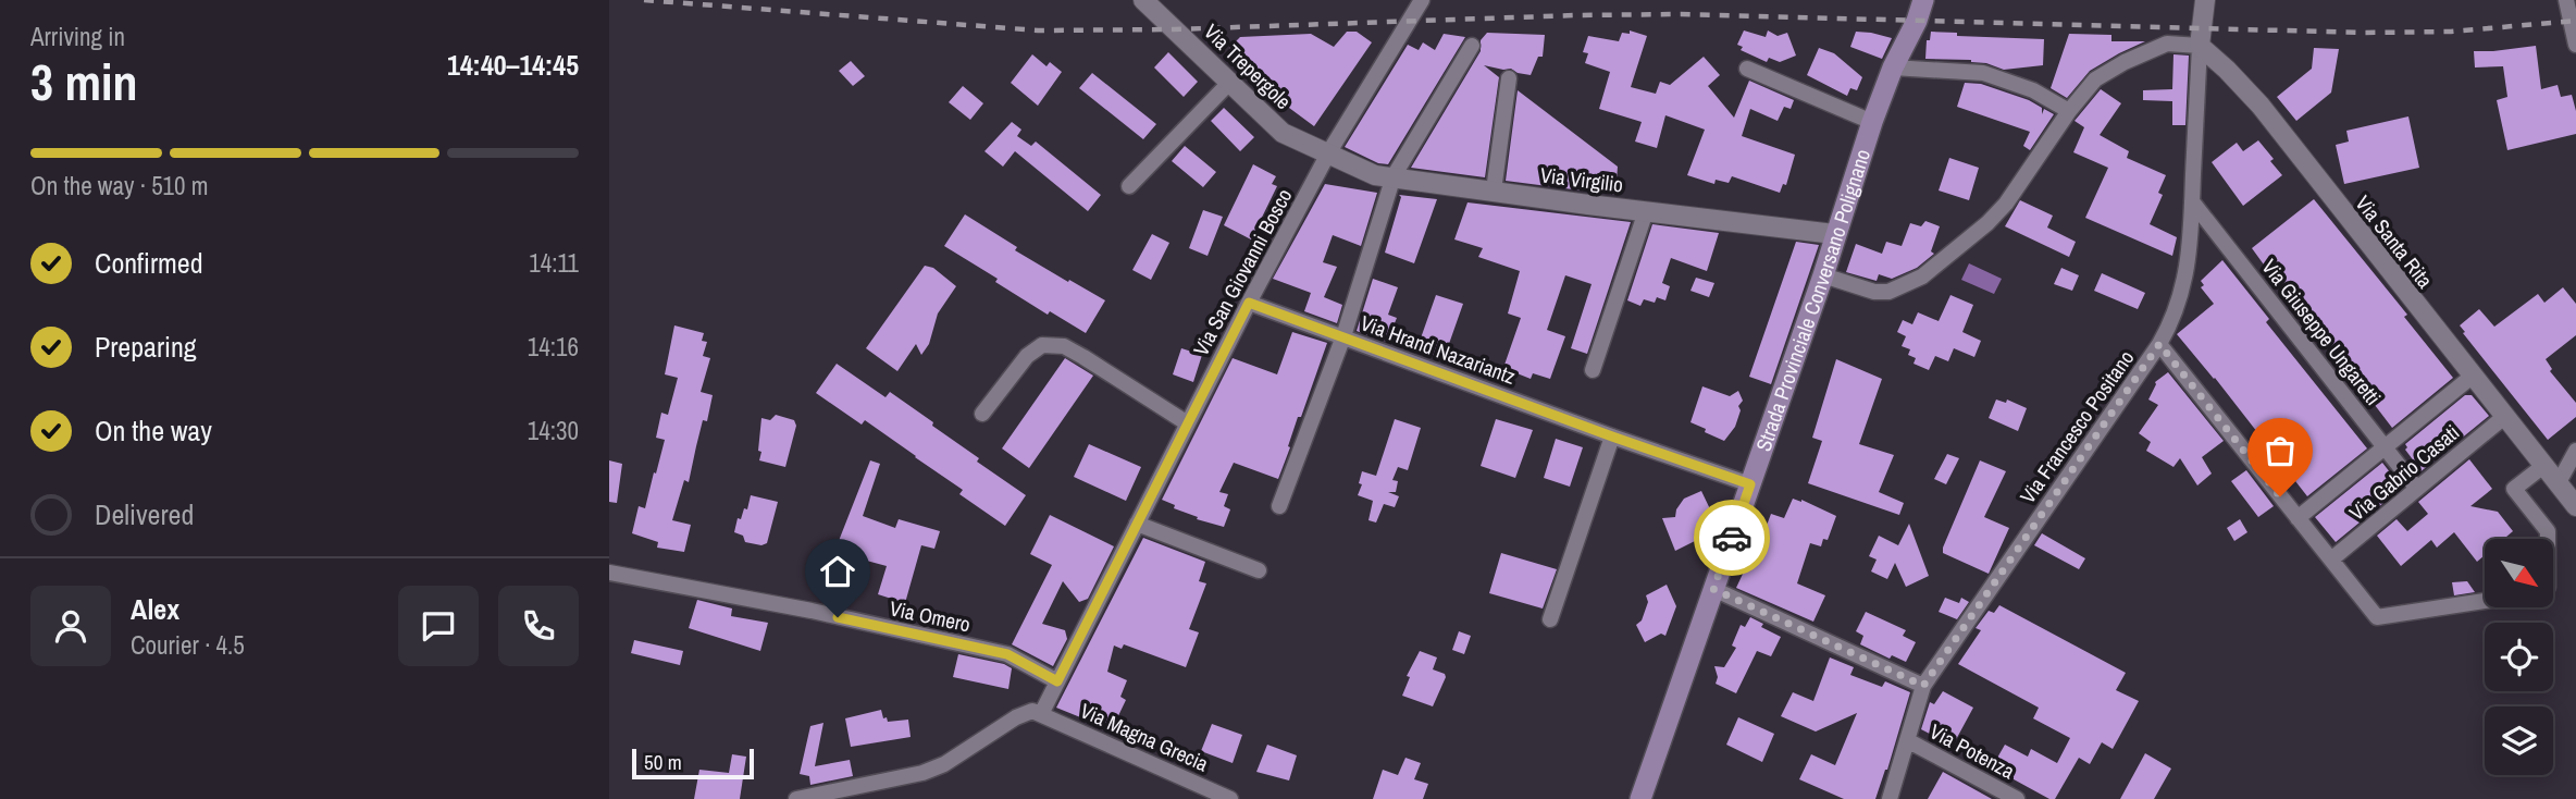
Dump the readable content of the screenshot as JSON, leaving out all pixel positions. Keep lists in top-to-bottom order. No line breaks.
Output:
{"streets":{"main road":["Strada Provinciale Conversano Polignano"],"street":["Via Trepergole","Via Virgilio","Via Santa Rita","Via San Giovanni Bosco","Via Giuseppe Ungaretti","Via Hrand Nazariantz","Via Francesco Positano","Via Gabrio Casati","Via Omero","Via Magna Grecia","Via Potenza"]},"crossings":[["Via Trepergole","Via Virgilio"],["Via Trepergole","Via San Giovanni Bosco"],["Via Virgilio","Via San Giovanni Bosco"],["Via Virgilio","Strada Provinciale Conversano Polignano"],["Via Santa Rita","Via Francesco Positano"],["Via Santa Rita","Via Gabrio Casati"],["Via San Giovanni Bosco","Via Hrand Nazariantz"],["Via San Giovanni Bosco","Via Omero"],["Via San Giovanni Bosco","Via Magna Grecia"],["Strada Provinciale Conversano Polignano","Via Hrand Nazariantz"],["Via Giuseppe Ungaretti","Via Francesco Positano"],["Via Giuseppe Ungaretti","Via Gabrio Casati"],["Via Francesco Positano","Via Potenza"]],"scale_bar":"50 m","north":"bottom right","page":{"heading":["3 min","Arriving in","14:40–14:45"],"panel":["Alex","Courier · 4.5"],"bar":"On the way · 510 m","list":[["Confirmed","14:11"],["Preparing","14:16"],["On the way","14:30"],"Delivered"],"scale":"50 m"}}
